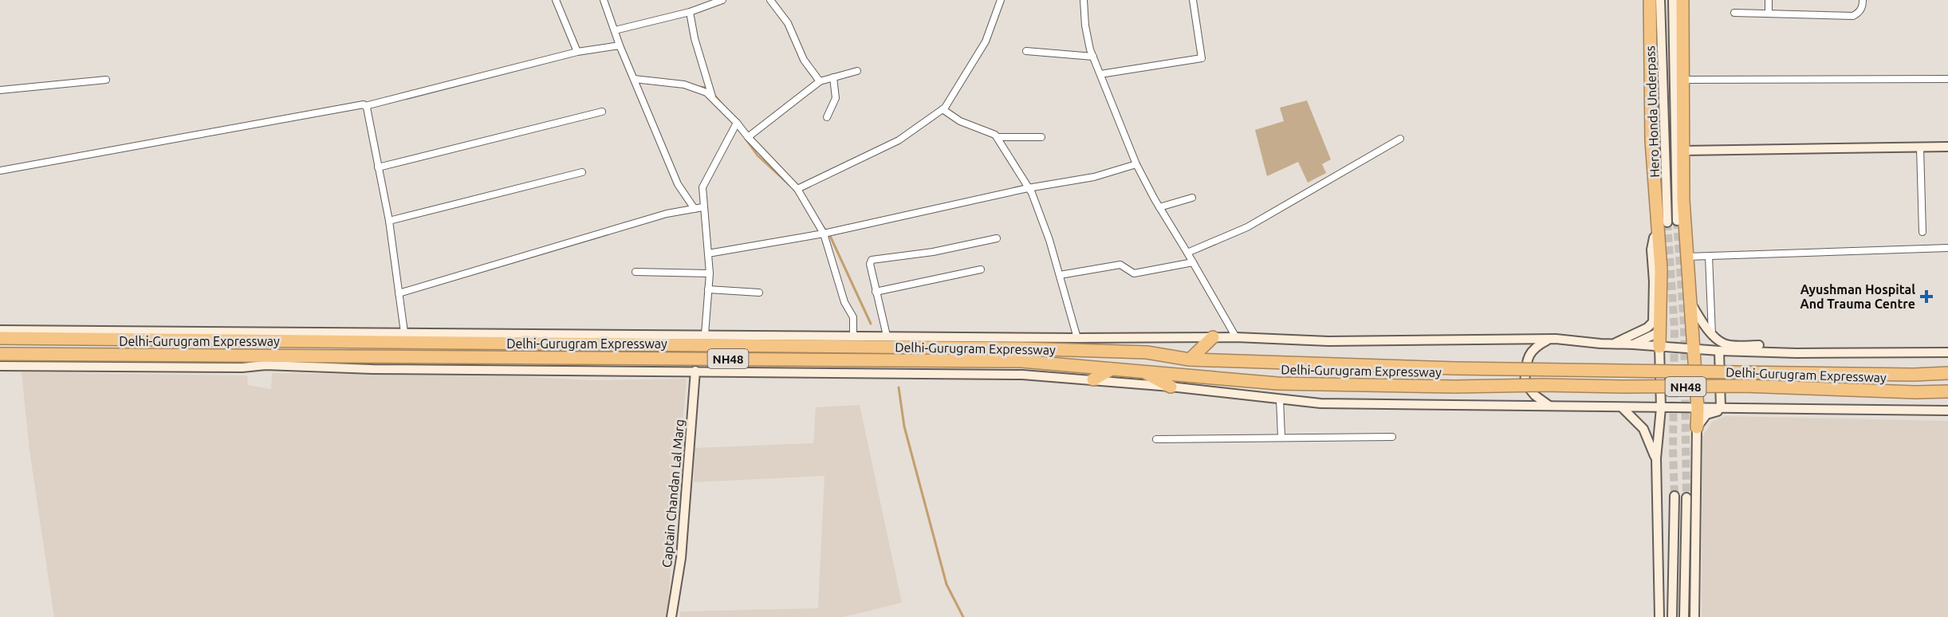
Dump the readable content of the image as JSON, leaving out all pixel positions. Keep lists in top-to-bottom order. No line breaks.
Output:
{"streets":{"highway":["Delhi-Gurugram Expressway","NH48"],"main road":["Hero Honda Underpass","Captain Chandan Lal Marg"]},"places":{"health":["Ayushman Hospital And Trauma Centre"]}}
